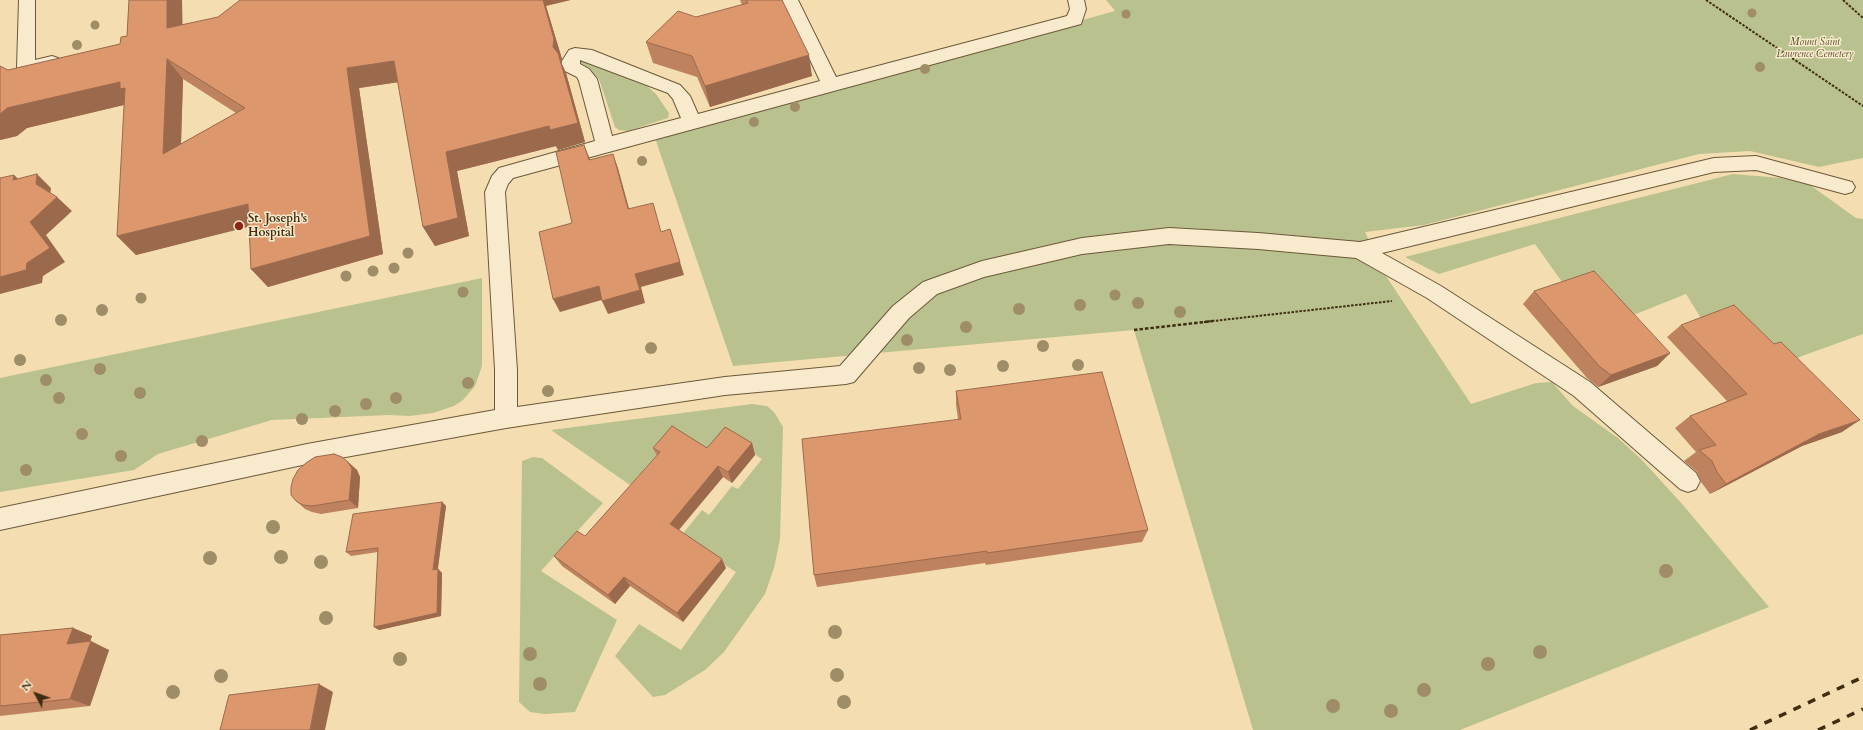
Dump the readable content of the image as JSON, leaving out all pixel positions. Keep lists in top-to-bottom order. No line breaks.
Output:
{"parks":["Mount Saint Lawrence Cemetery"],"places":["St. Joseph's Hospital"],"north":"top left"}
